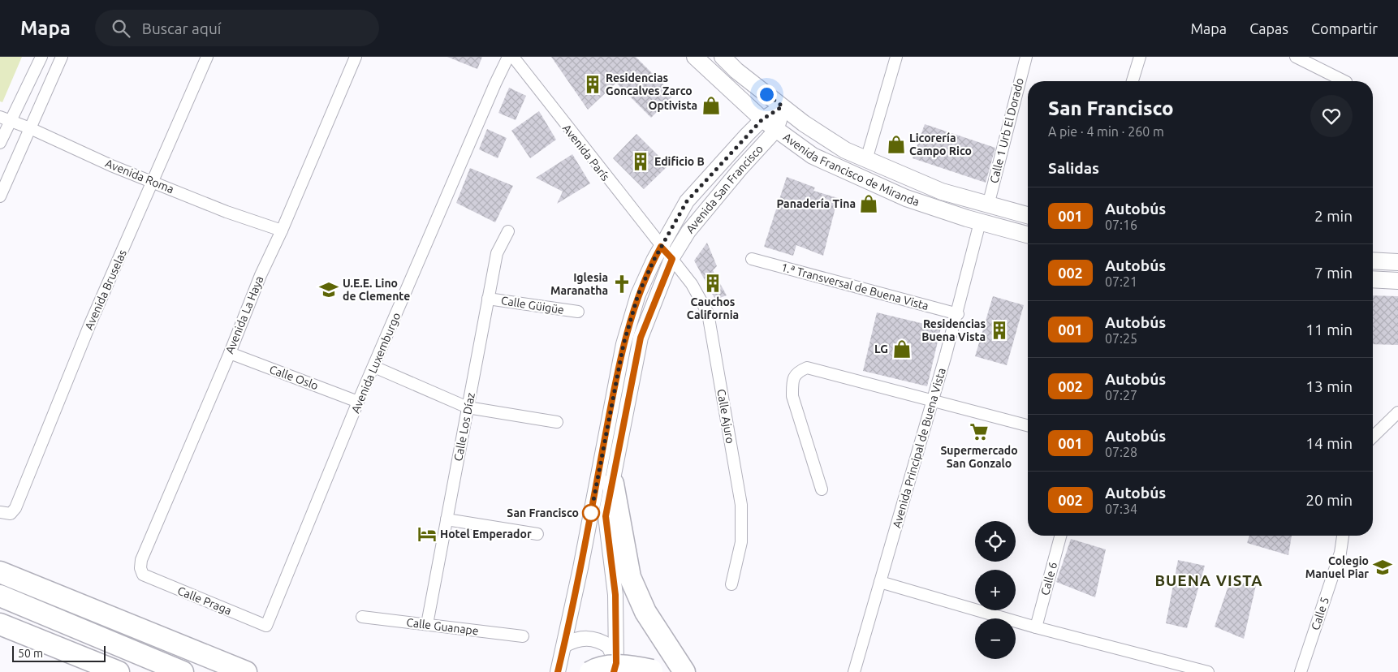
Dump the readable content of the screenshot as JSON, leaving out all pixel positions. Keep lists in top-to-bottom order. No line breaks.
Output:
{"streets":{"main road":["Avenida Francisco de Miranda"],"street":["Calle 1 Urb El Dorado","Avenida París","Avenida Roma","Avenida San Francisco","1.ª Transversal de Buena Vista","Avenida Bruselas","Calle Güigüe","Avenida La Haya","Avenida Luxemburgo","Calle Oslo","Calle Ajuro","Calle Los Díaz","Avenida Principal de Buena Vista","Calle 6","Calle Praga","Calle 5","Calle Guanape"]},"crossings":[["Calle 1 Urb El Dorado","Avenida Francisco de Miranda"],["Avenida París","Avenida San Francisco"],["Avenida París","Calle Ajuro"],["Avenida Francisco de Miranda","Avenida San Francisco"],["Avenida Francisco de Miranda","Avenida Principal de Buena Vista"],["Avenida Roma","Avenida Bruselas"],["Avenida Roma","Avenida La Haya"],["Avenida San Francisco","Calle Ajuro"],["1.ª Transversal de Buena Vista","Avenida Principal de Buena Vista"],["Calle Güigüe","Calle Los Díaz"],["Avenida La Haya","Calle Oslo"],["Avenida La Haya","Calle Praga"],["Avenida Luxemburgo","Calle Oslo"],["Avenida Luxemburgo","Calle Praga"],["Calle Los Díaz","Calle Guanape"]],"districts":["BUENA VISTA"],"places":{"building":["Residencias Goncalves Zarco","Edificio B","Cauchos California","Residencias Buena Vista"],"shop":["Optivista","Licorería Campo Rico","Panadería Tina","LG"],"church":["Iglesia Maranatha"],"school or university":["U.E.E. Lino de Clemente","Colegio Manuel Piar"],"supermarket":["Supermercado San Gonzalo"],"other":["San Francisco"],"hotel":["Hotel Emperador"]},"lines":["bus line 001"],"scale_bar":"50 m","page":{"header":"Mapa","search":"Buscar aquí","nav":["Mapa","Capas","Compartir"],"heading":[["San Francisco","A pie · 4 min · 260 m"],"Salidas"],"list":[{"mark":"001","name":"Autobús","note":"07:16","value":"2 min"},{"mark":"002","name":"Autobús","note":"07:21","value":"7 min"},{"mark":"001","name":"Autobús","note":"07:25","value":"11 min"},{"mark":"002","name":"Autobús","note":"07:27","value":"13 min"},{"mark":"001","name":"Autobús","note":"07:28","value":"14 min"},{"mark":"002","name":"Autobús","note":"07:34","value":"20 min"}],"map_buttons":["+","−"],"scale":"50 m"}}
